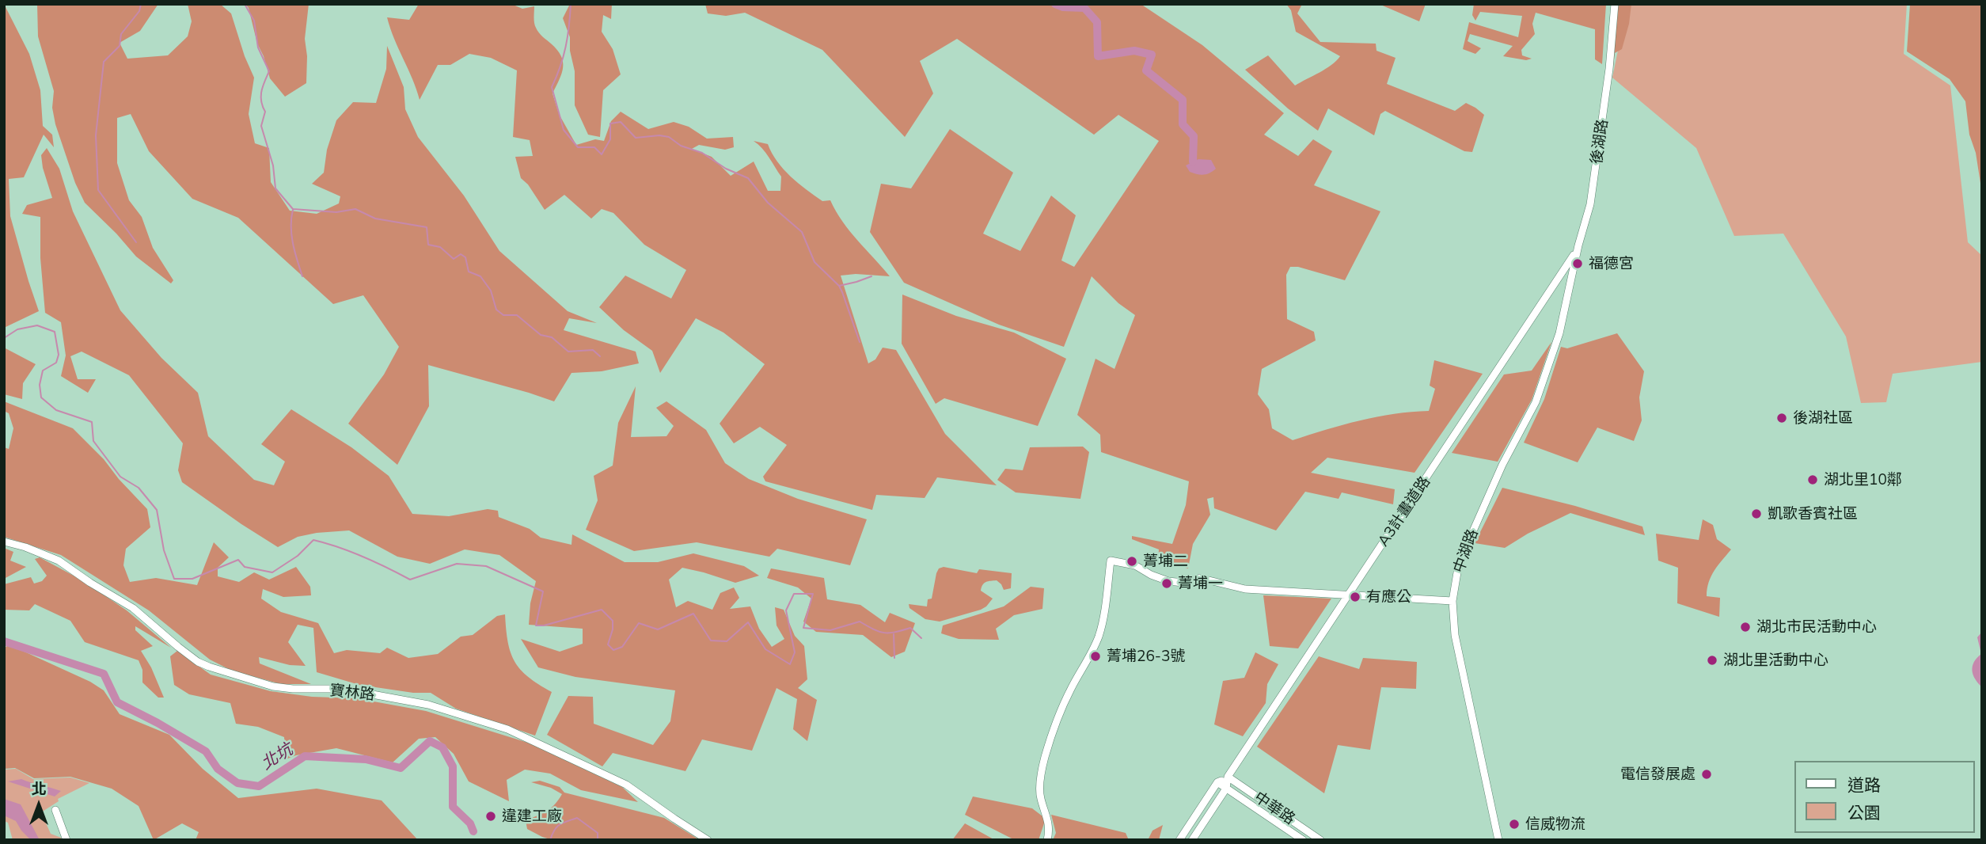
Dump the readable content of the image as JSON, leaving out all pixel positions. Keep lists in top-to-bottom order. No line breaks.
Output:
{"streets":{"street":["後湖路","A3計畫道路","中湖路","寶林路","中華路"]},"crossings":[["後湖路","A3計畫道路"],["後湖路","中湖路"],["A3計畫道路","中華路"]],"water":["北坑"],"places":["福德宮","後湖社區","湖北里10鄰","凱歌香賓社區","菁埔二","菁埔一","有應公","湖北市民活動中心","菁埔26-3號","湖北里活動中心","電信發展處","違建工廠","信威物流"],"legend":["道路","公園"],"north":"top"}
